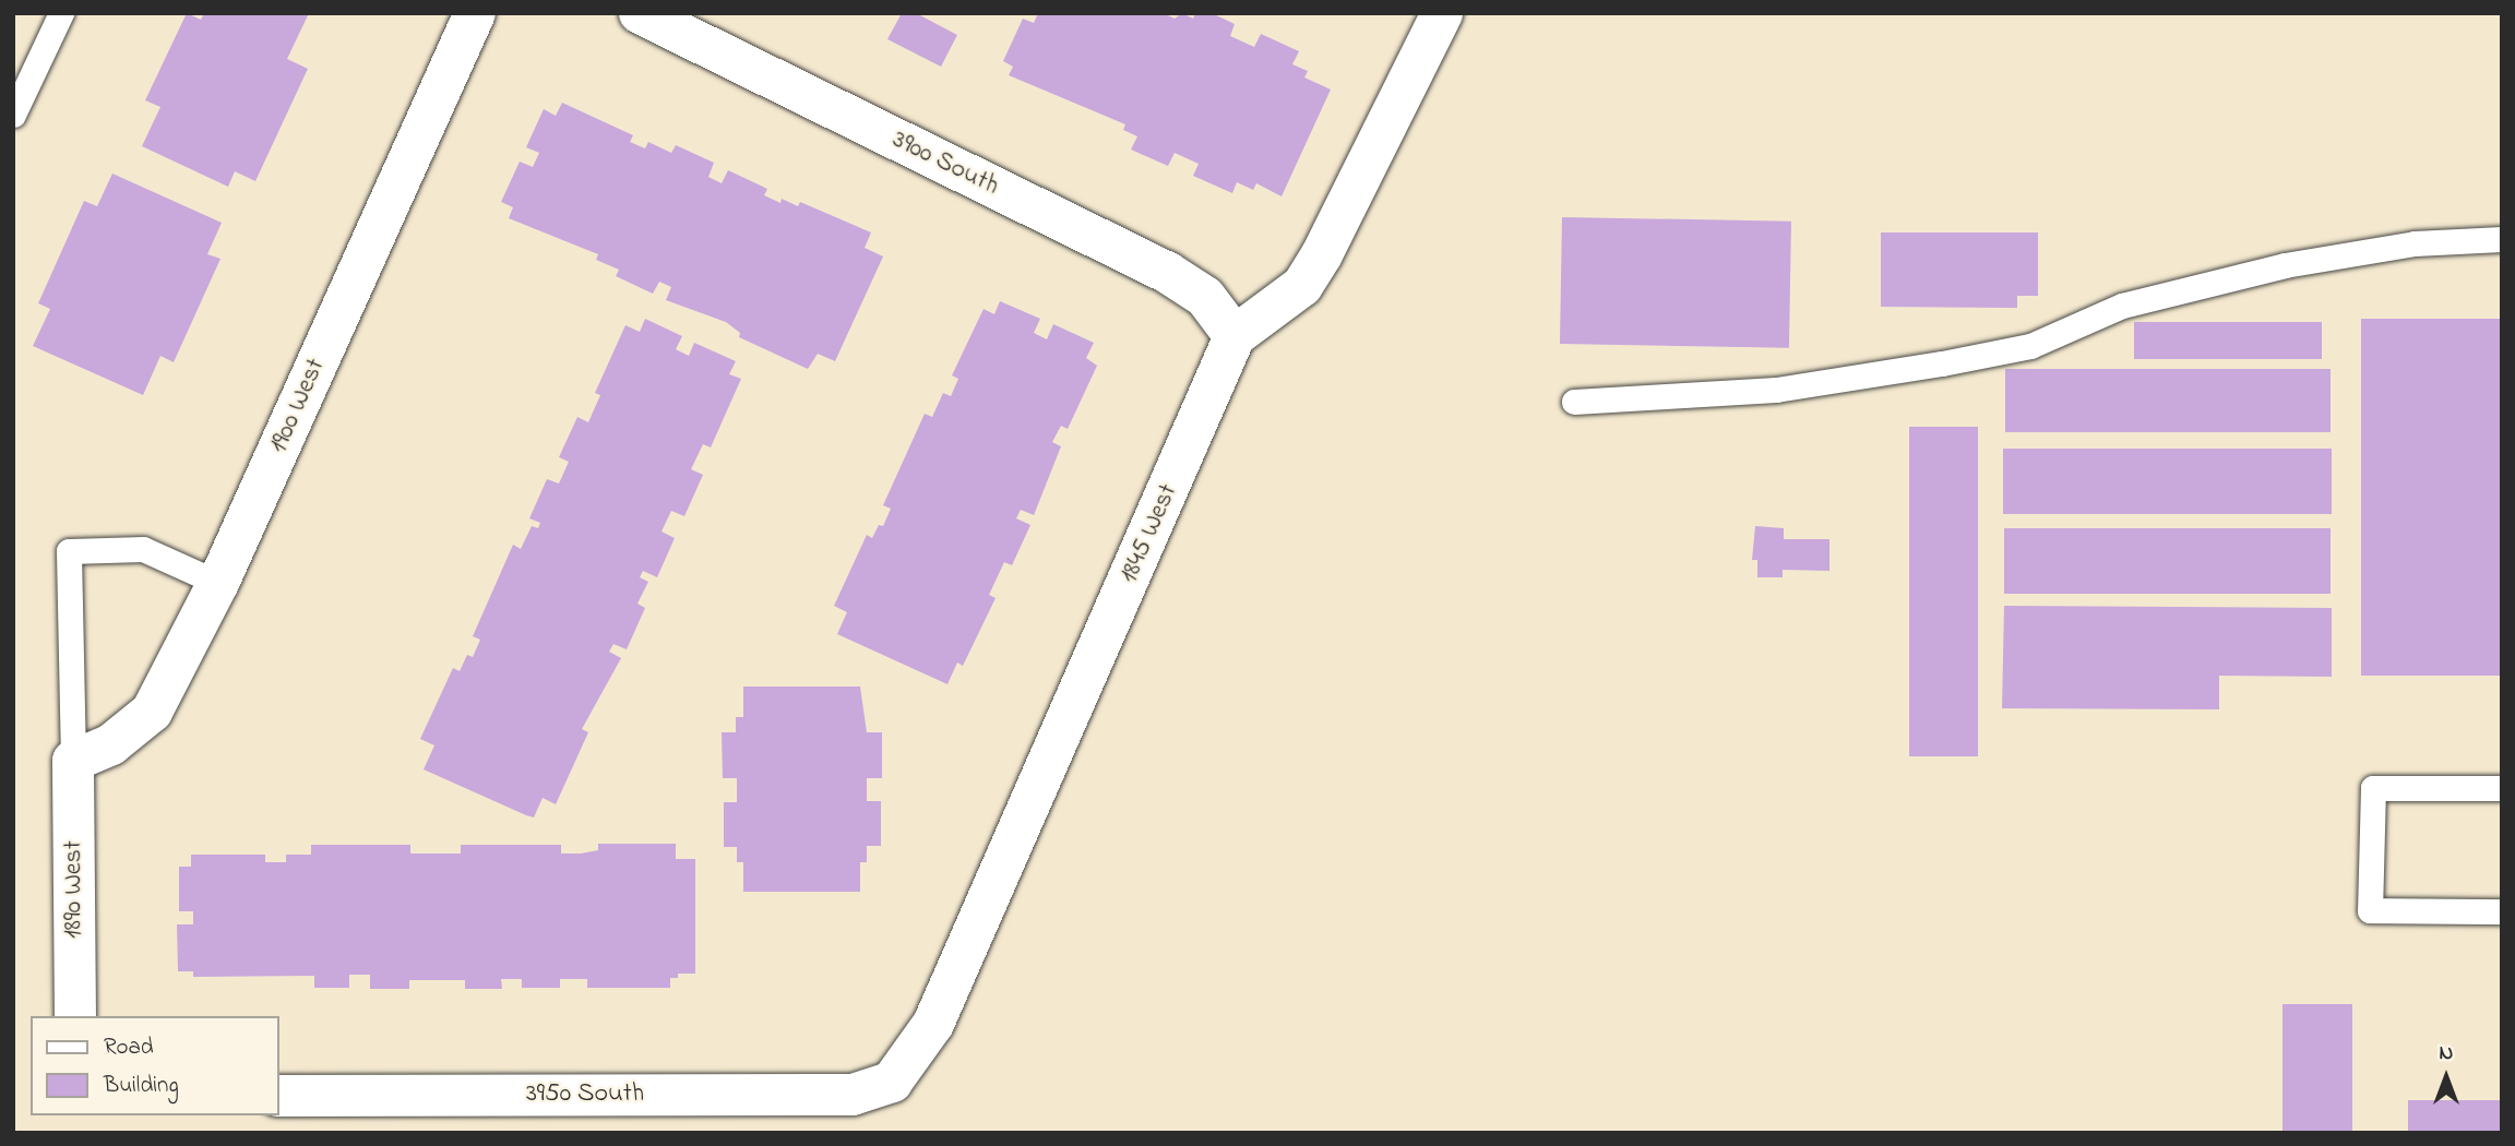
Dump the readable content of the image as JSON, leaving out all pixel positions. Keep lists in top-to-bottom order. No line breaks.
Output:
{"streets":{"street":["3900 South","1900 West","1845 West","1890 West","3950 South"]},"crossings":[["3900 South","1845 West"],["1900 West","1890 West"],["1845 West","3950 South"]],"legend":["Road","Building"],"north":"top"}
